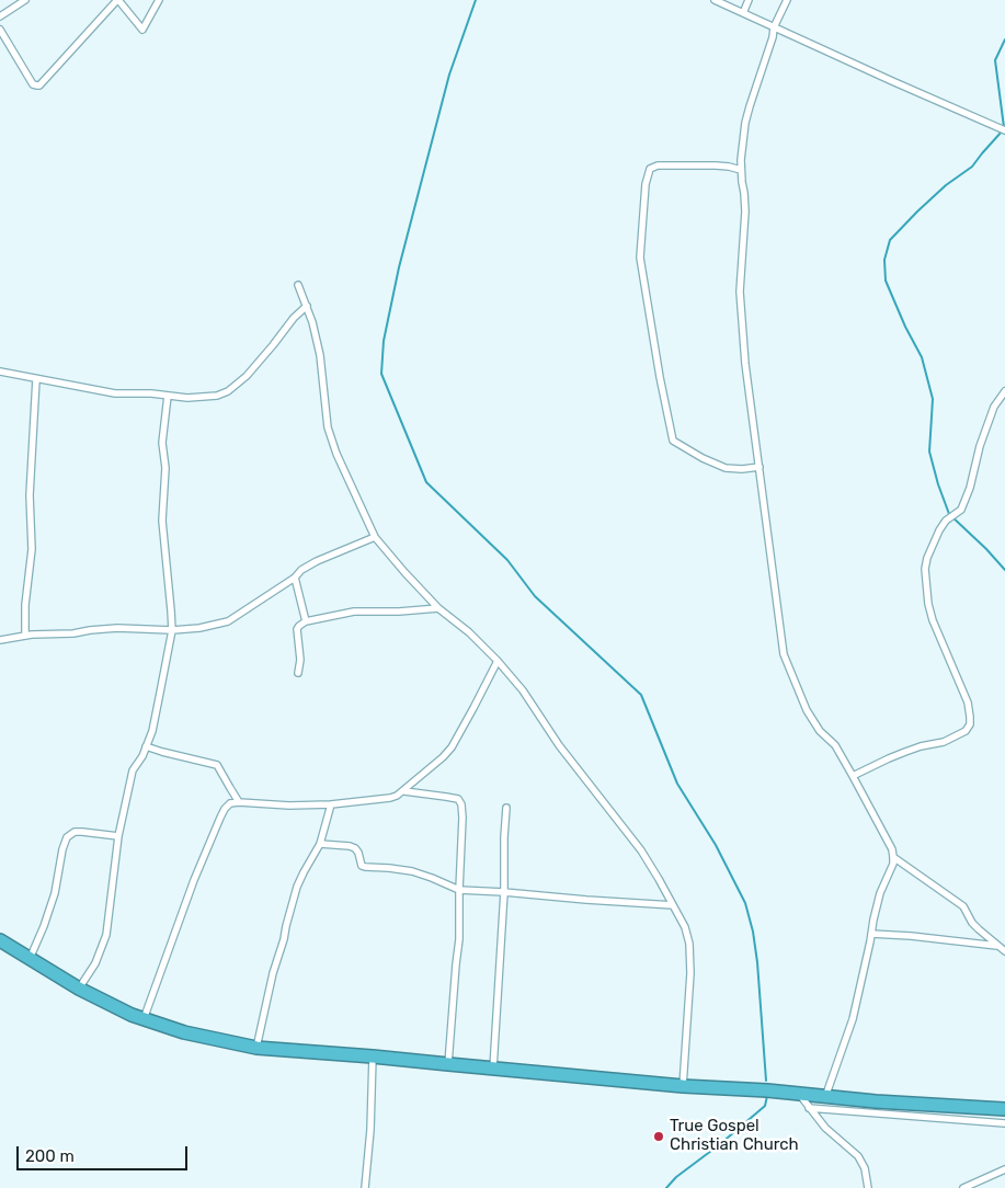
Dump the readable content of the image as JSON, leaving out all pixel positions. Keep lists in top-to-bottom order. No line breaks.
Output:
{"places":["True Gospel Christian Church"],"scale_bar":"200 m"}
